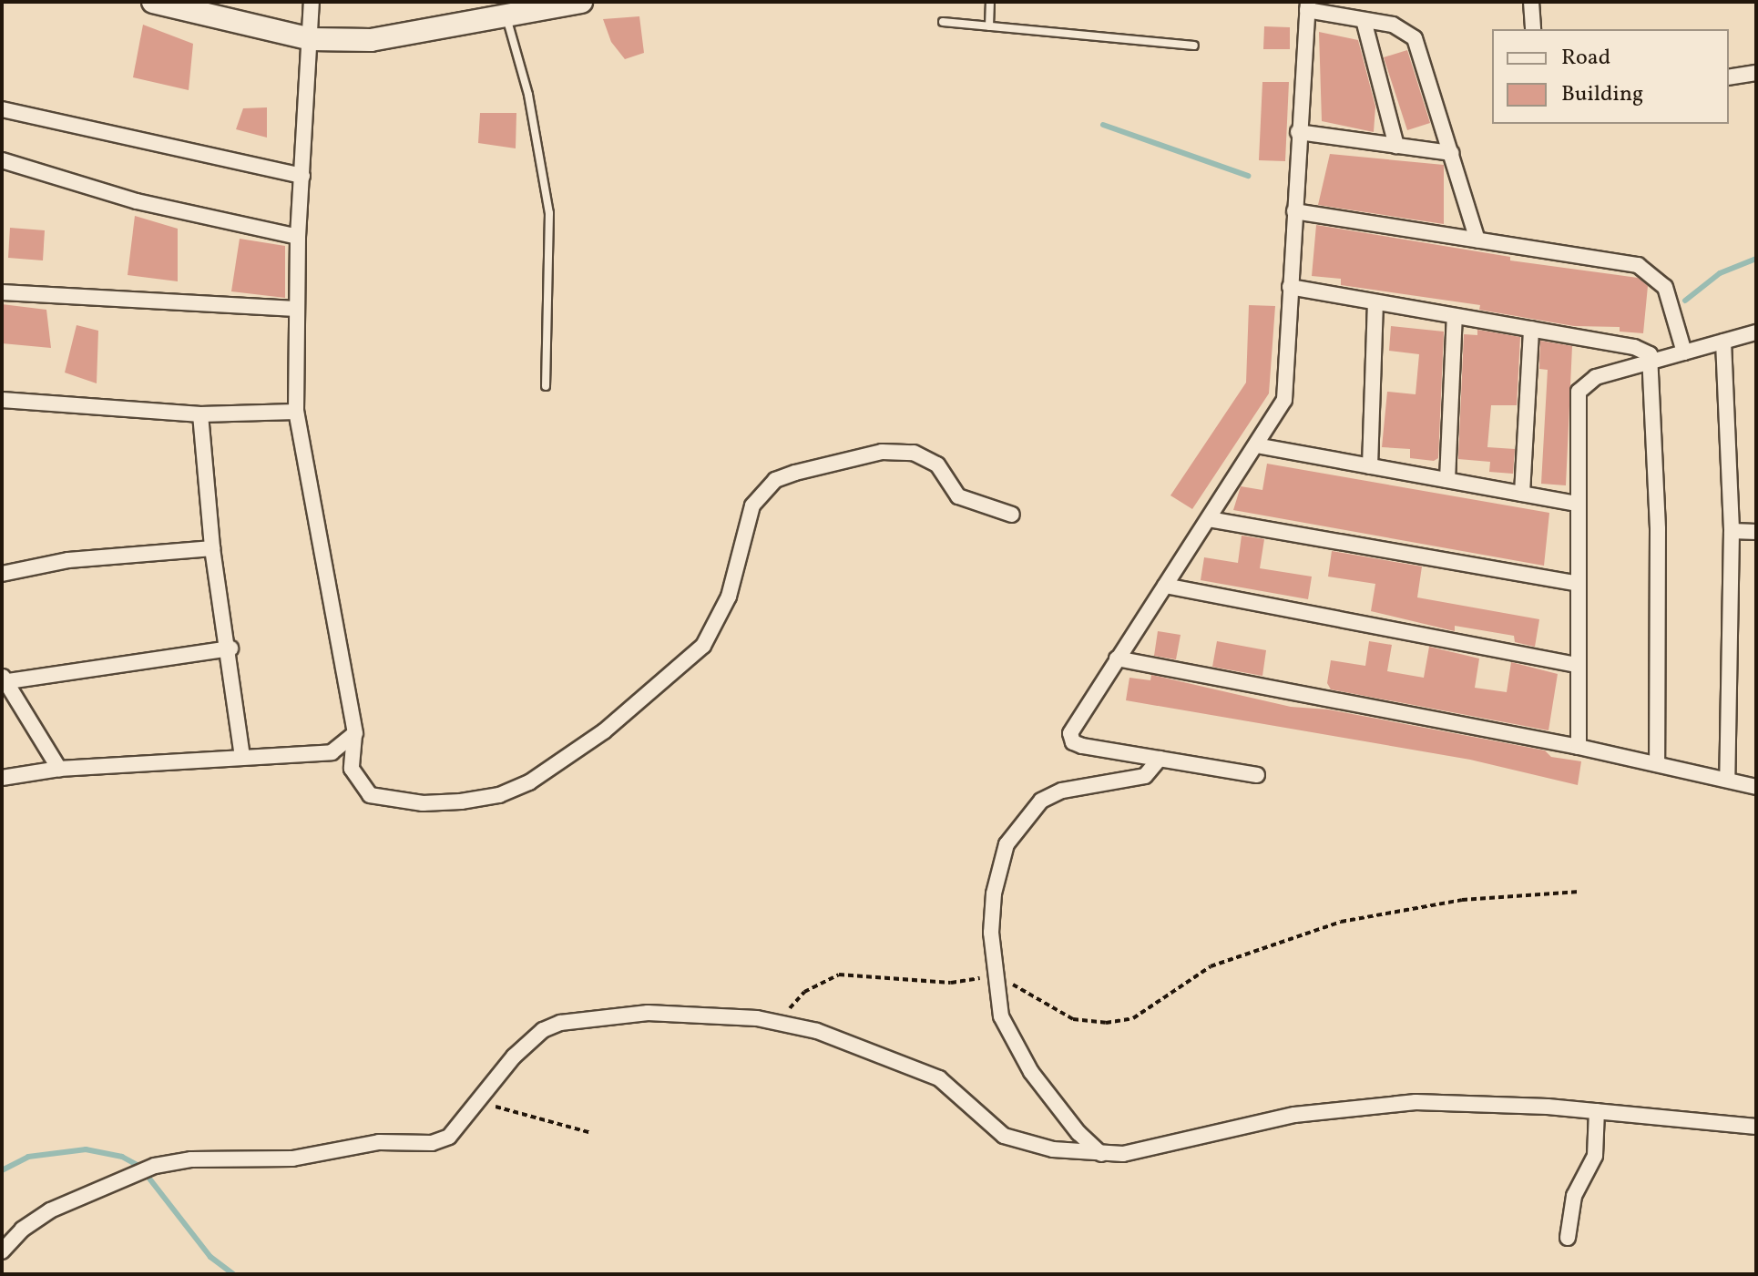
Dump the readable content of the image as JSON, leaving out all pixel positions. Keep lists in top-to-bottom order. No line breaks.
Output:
{"legend":["Road","Building"]}
